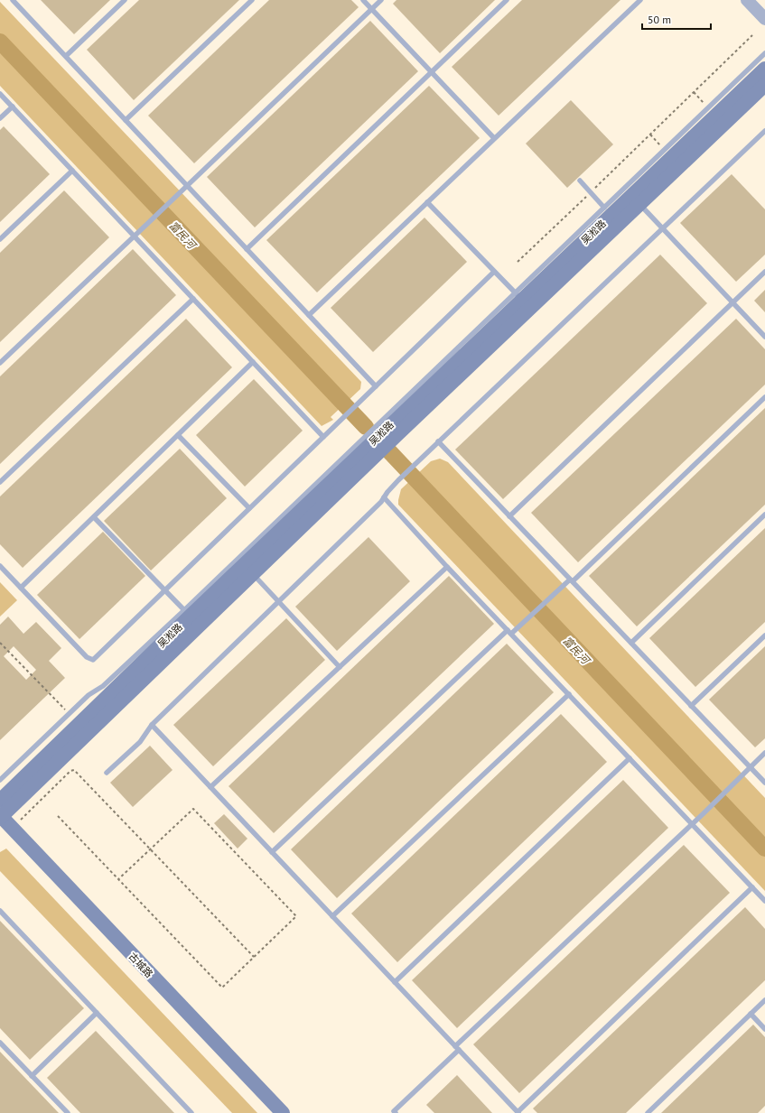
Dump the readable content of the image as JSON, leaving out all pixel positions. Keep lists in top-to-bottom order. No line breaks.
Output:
{"streets":{"main road":["吴淞路","古城路"]},"crossings":[["吴淞路","古城路"]],"water":["富民河"],"scale_bar":"50 m"}
